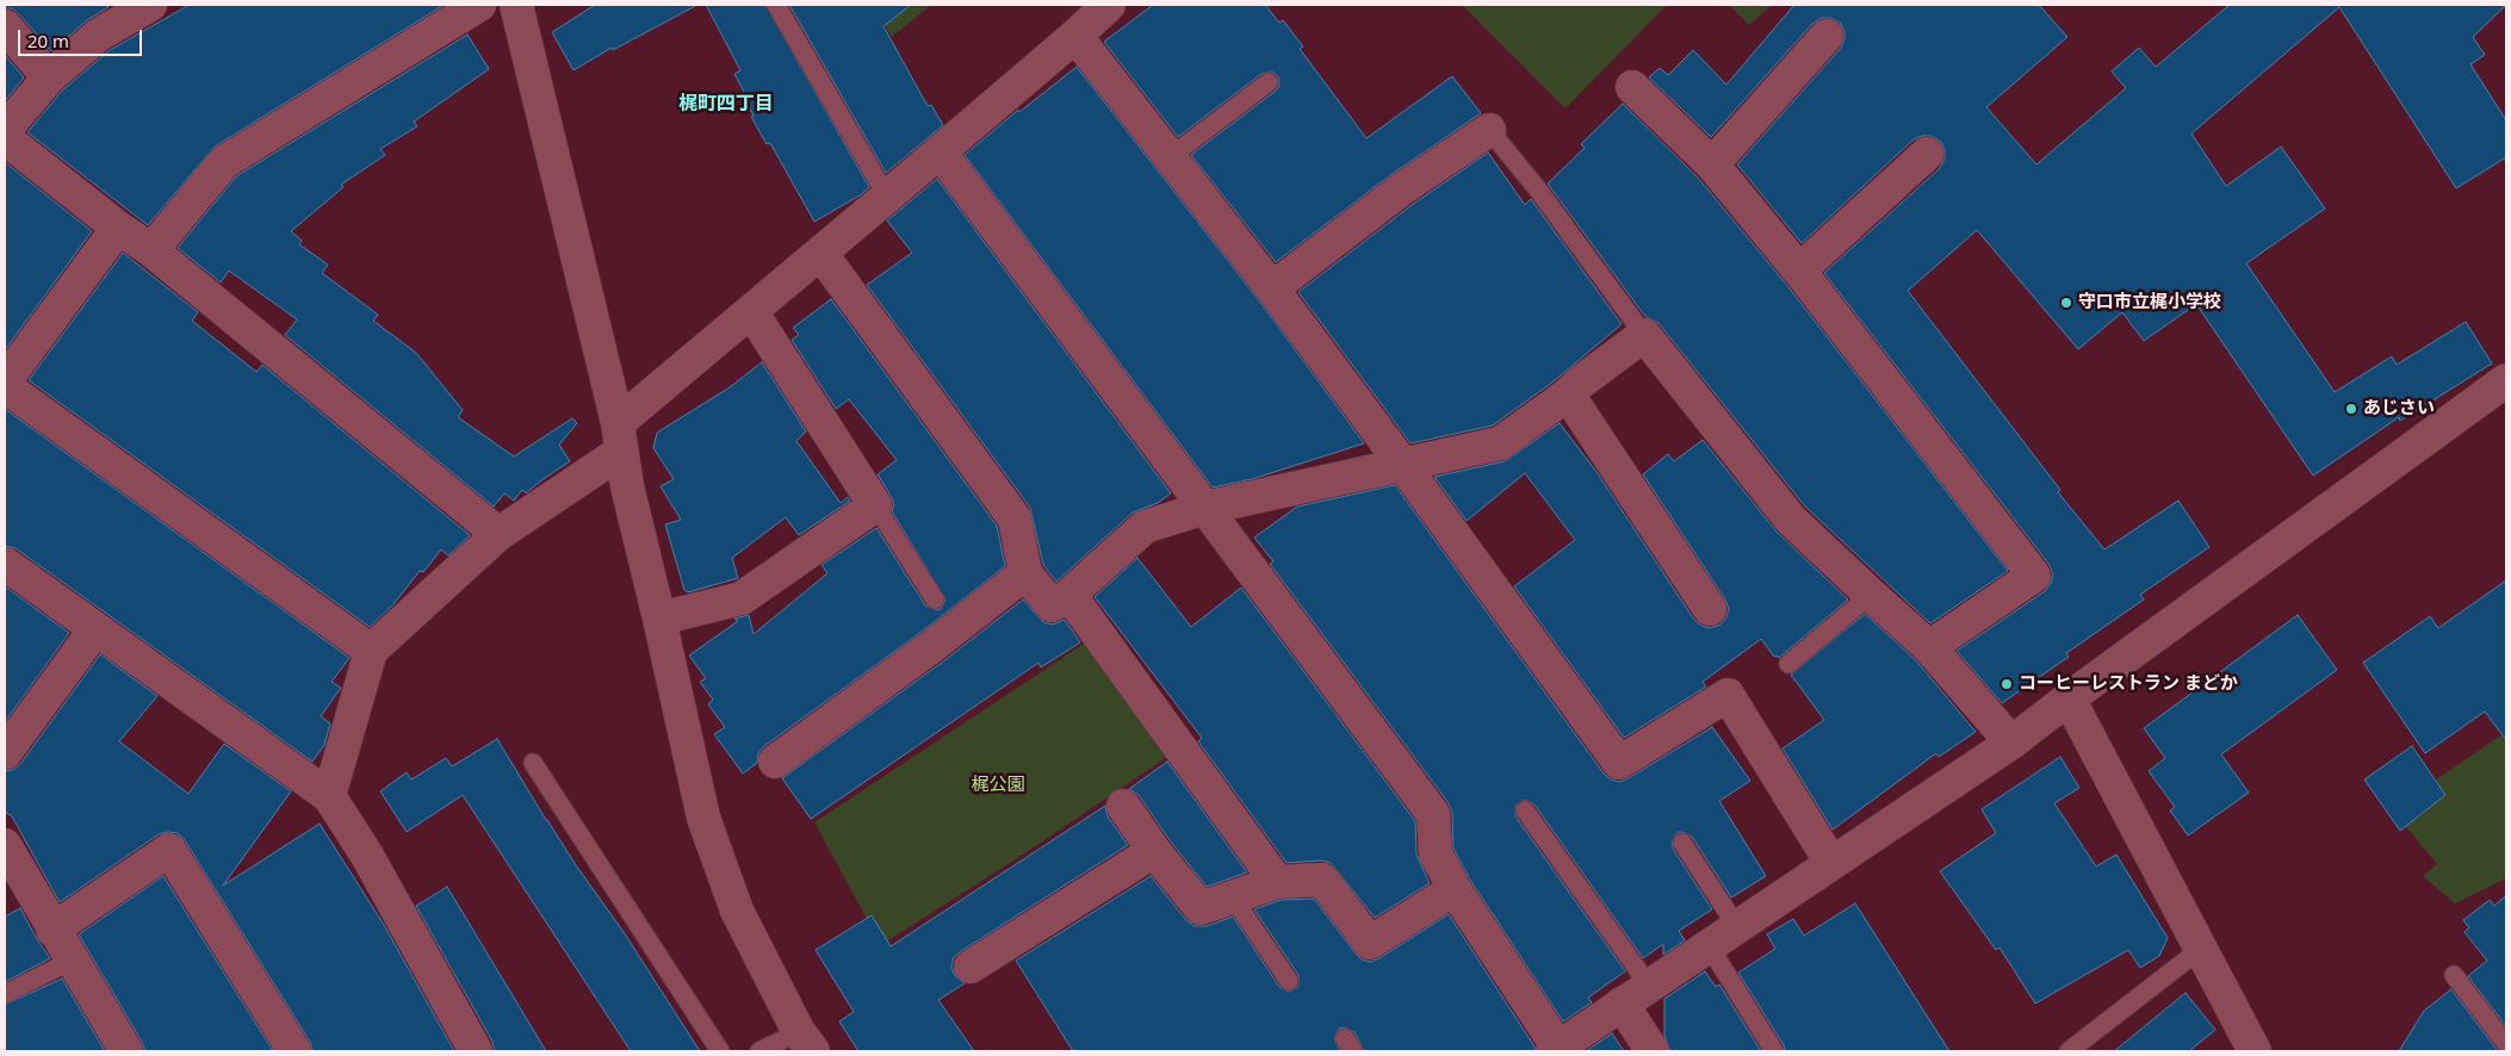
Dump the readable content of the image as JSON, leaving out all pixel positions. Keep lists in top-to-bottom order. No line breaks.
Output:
{"districts":["梶町四丁目"],"parks":["梶公園"],"places":["守口市立梶小学校","あじさい","コーヒーレストラン まどか"],"scale_bar":"20 m"}
